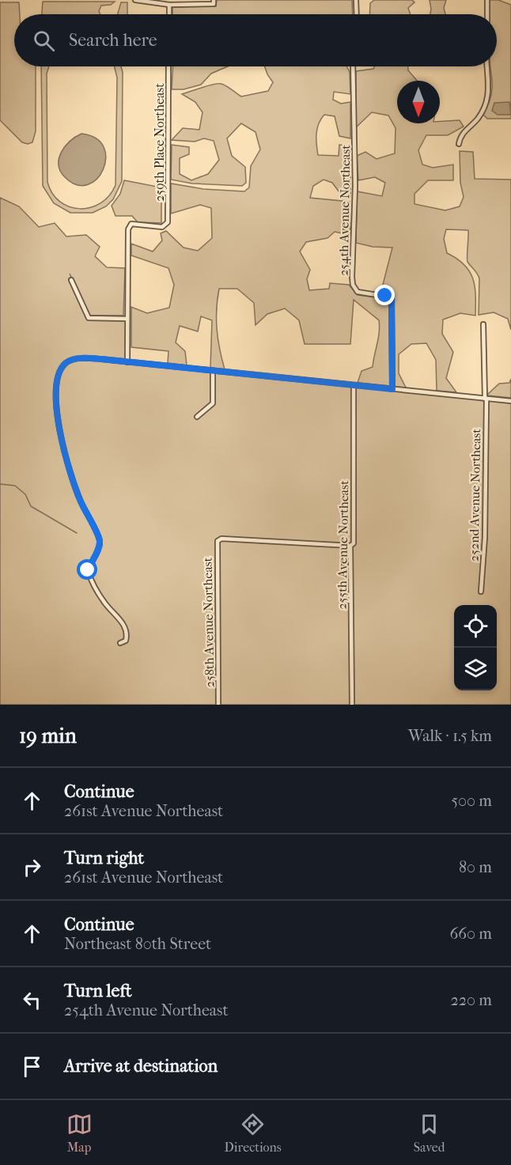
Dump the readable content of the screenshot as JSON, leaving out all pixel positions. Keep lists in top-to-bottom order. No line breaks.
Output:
{"streets":{"street":["259th Place Northeast","254th Avenue Northeast","252nd Avenue Northeast","255th Avenue Northeast","258th Avenue Northeast"]},"crossings":[["255th Avenue Northeast","258th Avenue Northeast"]],"north":"bottom","page":{"search":"Search here","heading":["19 min","Walk · 1.5 km"],"list":[["Continue","261st Avenue Northeast","500 m"],["Turn right","261st Avenue Northeast","80 m"],["Continue","Northeast 80th Street","660 m"],["Turn left","254th Avenue Northeast","220 m"],"Arrive at destination"],"nav":["Map","Directions","Saved"]}}
